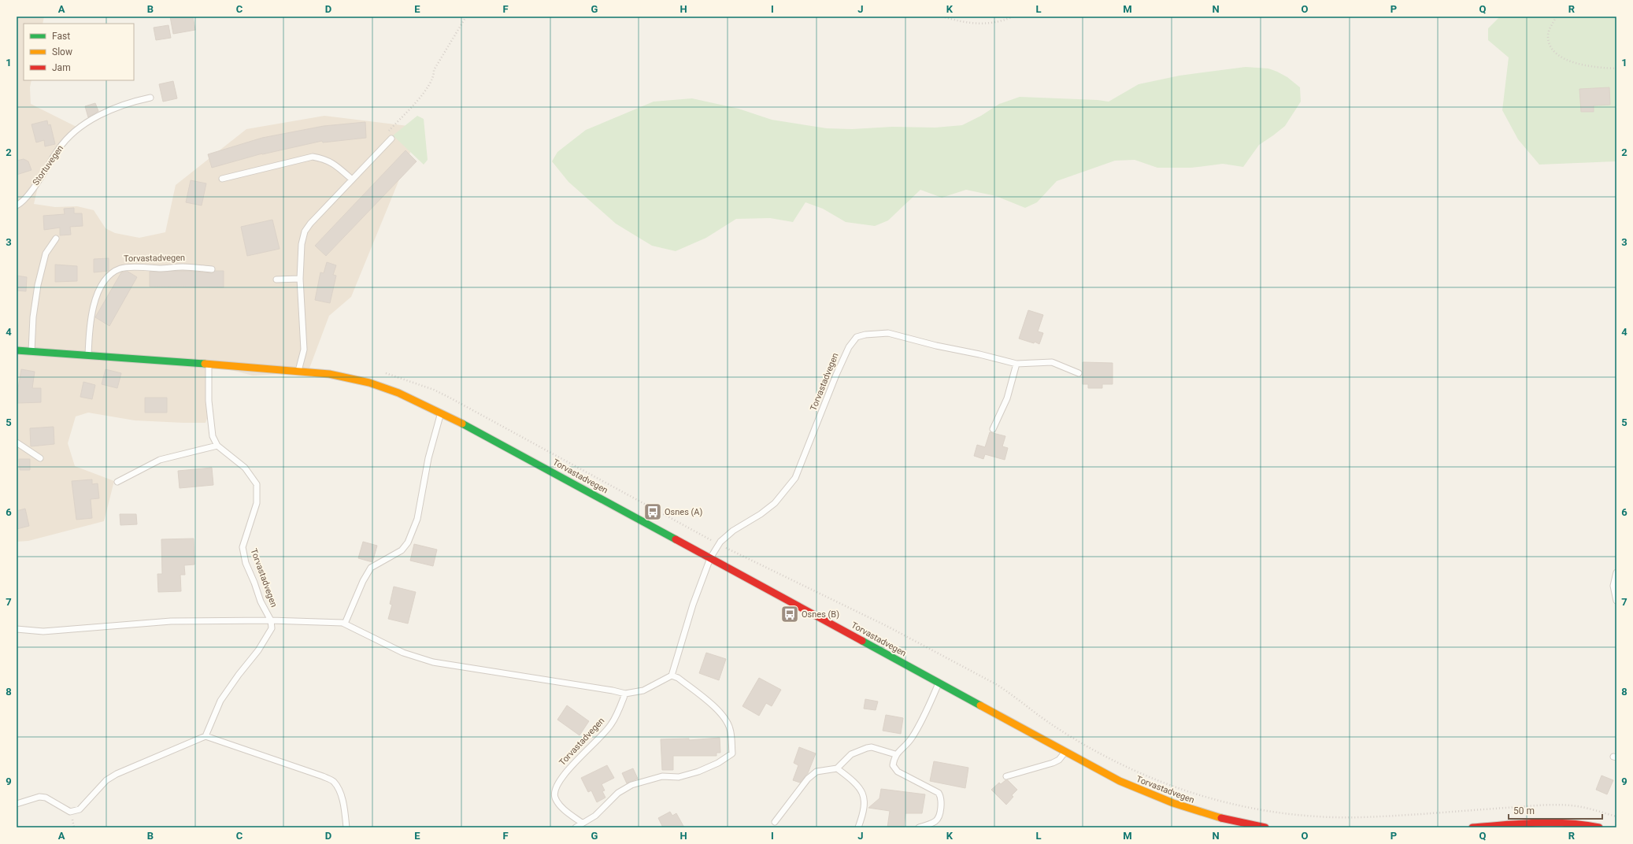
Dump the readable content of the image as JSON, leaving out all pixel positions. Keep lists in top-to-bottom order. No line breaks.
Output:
{"streets":{"main road":["Torvastadvegen"],"lane":["Stortuvegen"]},"places":{"bus stop":["Osnes (A)","Osnes (B)"]},"legend":["Fast","Slow","Jam"],"scale_bar":"50 m","grid":{"columns":["A","B","C","D","E","F","G","H","I","J","K","L","M","N","O","P","Q","R"],"rows":["1","2","3","4","5","6","7","8","9"]}}
